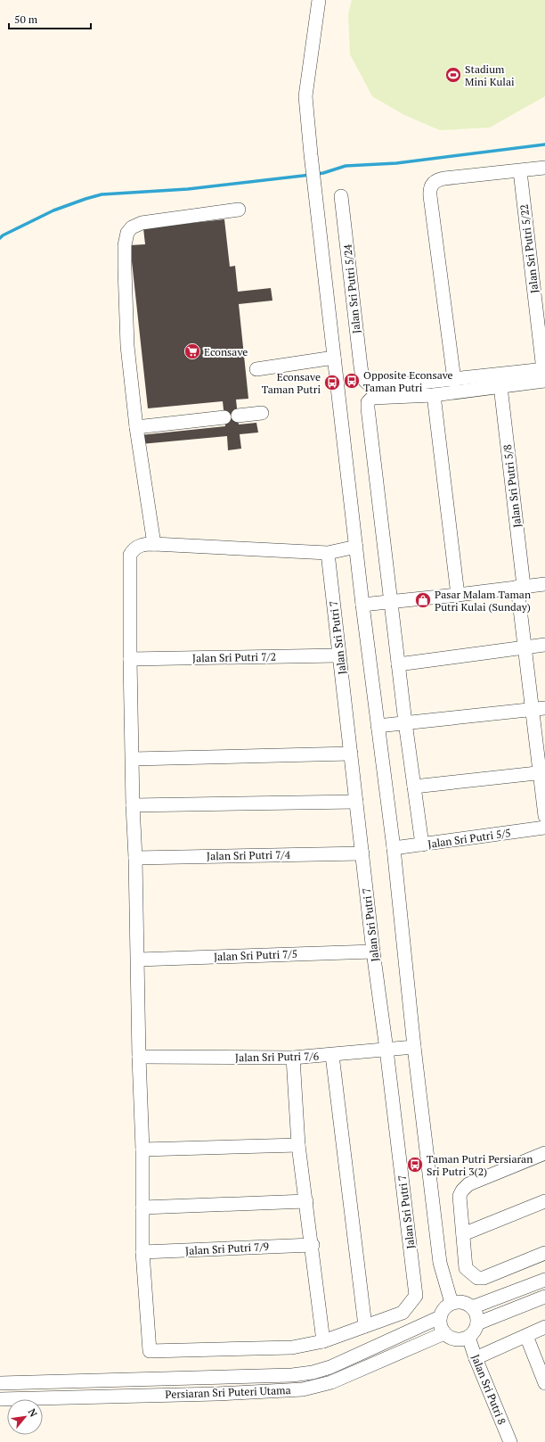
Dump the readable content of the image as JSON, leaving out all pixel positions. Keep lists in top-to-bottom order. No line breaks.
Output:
{"streets":{"street":["Jalan Sri Putri 5/22","Jalan Sri Putri 5/24","Jalan Sri Putri 5/8","Jalan Sri Putri 7","Jalan Sri Putri 7/2","Jalan Sri Putri 5/5","Jalan Sri Putri 7/4","Jalan Sri Putri 7/5","Jalan Sri Putri 7/6","Jalan Sri Putri 7/9","Jalan Sri Putri 8","Persiaran Sri Puteri Utama"]},"crossings":[["Jalan Sri Putri 7","Jalan Sri Putri 7/2"],["Jalan Sri Putri 7","Jalan Sri Putri 7/4"],["Jalan Sri Putri 7","Jalan Sri Putri 7/5"],["Jalan Sri Putri 7","Jalan Sri Putri 7/6"],["Jalan Sri Putri 8","Persiaran Sri Puteri Utama"]],"places":{"sports":["Stadium Mini Kulai"],"supermarket":["Econsave"],"bus stop":["Opposite Econsave Taman Putri","Econsave Taman Putri","Taman Putri Persiaran Sri Putri 3(2)"],"shop":["Pasar Malam Taman Putri Kulai (Sunday)"]},"scale_bar":"50 m","north":"top right"}
